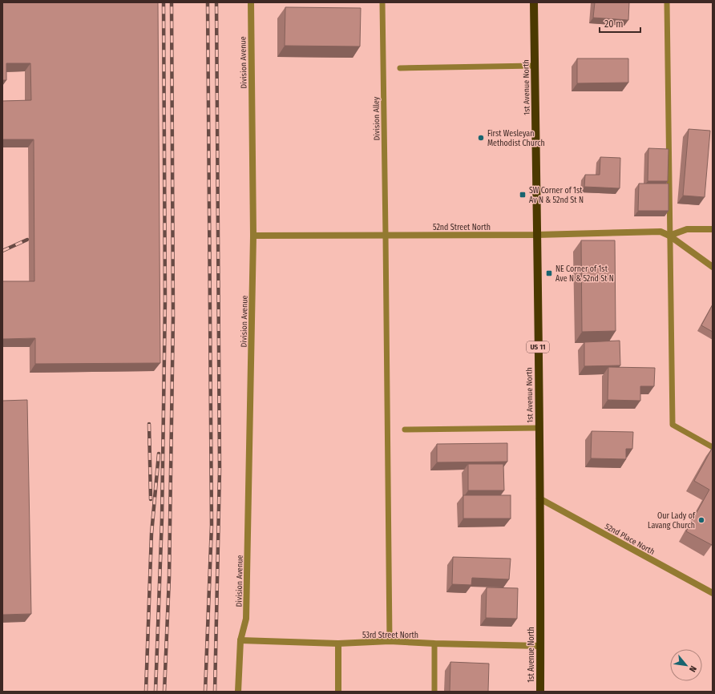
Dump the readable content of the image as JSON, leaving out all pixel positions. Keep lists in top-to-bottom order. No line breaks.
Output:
{"streets":{"main road":["1st Avenue North","US 11"],"street":["Division Avenue","52nd Street North","52nd Place North","53rd Street North"],"lane":["Division Alley"]},"crossings":[["Division Avenue","52nd Street North"],["Division Avenue","53rd Street North"],["1st Avenue North","52nd Street North"],["1st Avenue North","52nd Place North"],["1st Avenue North","53rd Street North"],["Division Alley","52nd Street North"],["Division Alley","53rd Street North"]],"places":{"other":["First Wesleyan Methodist Church","Our Lady of Lavang Church"],"transit":["SW Corner of 1st Av N & 52nd St N","NE Corner of 1st Ave N & 52nd St N"]},"scale_bar":"20 m","north":"bottom right"}
